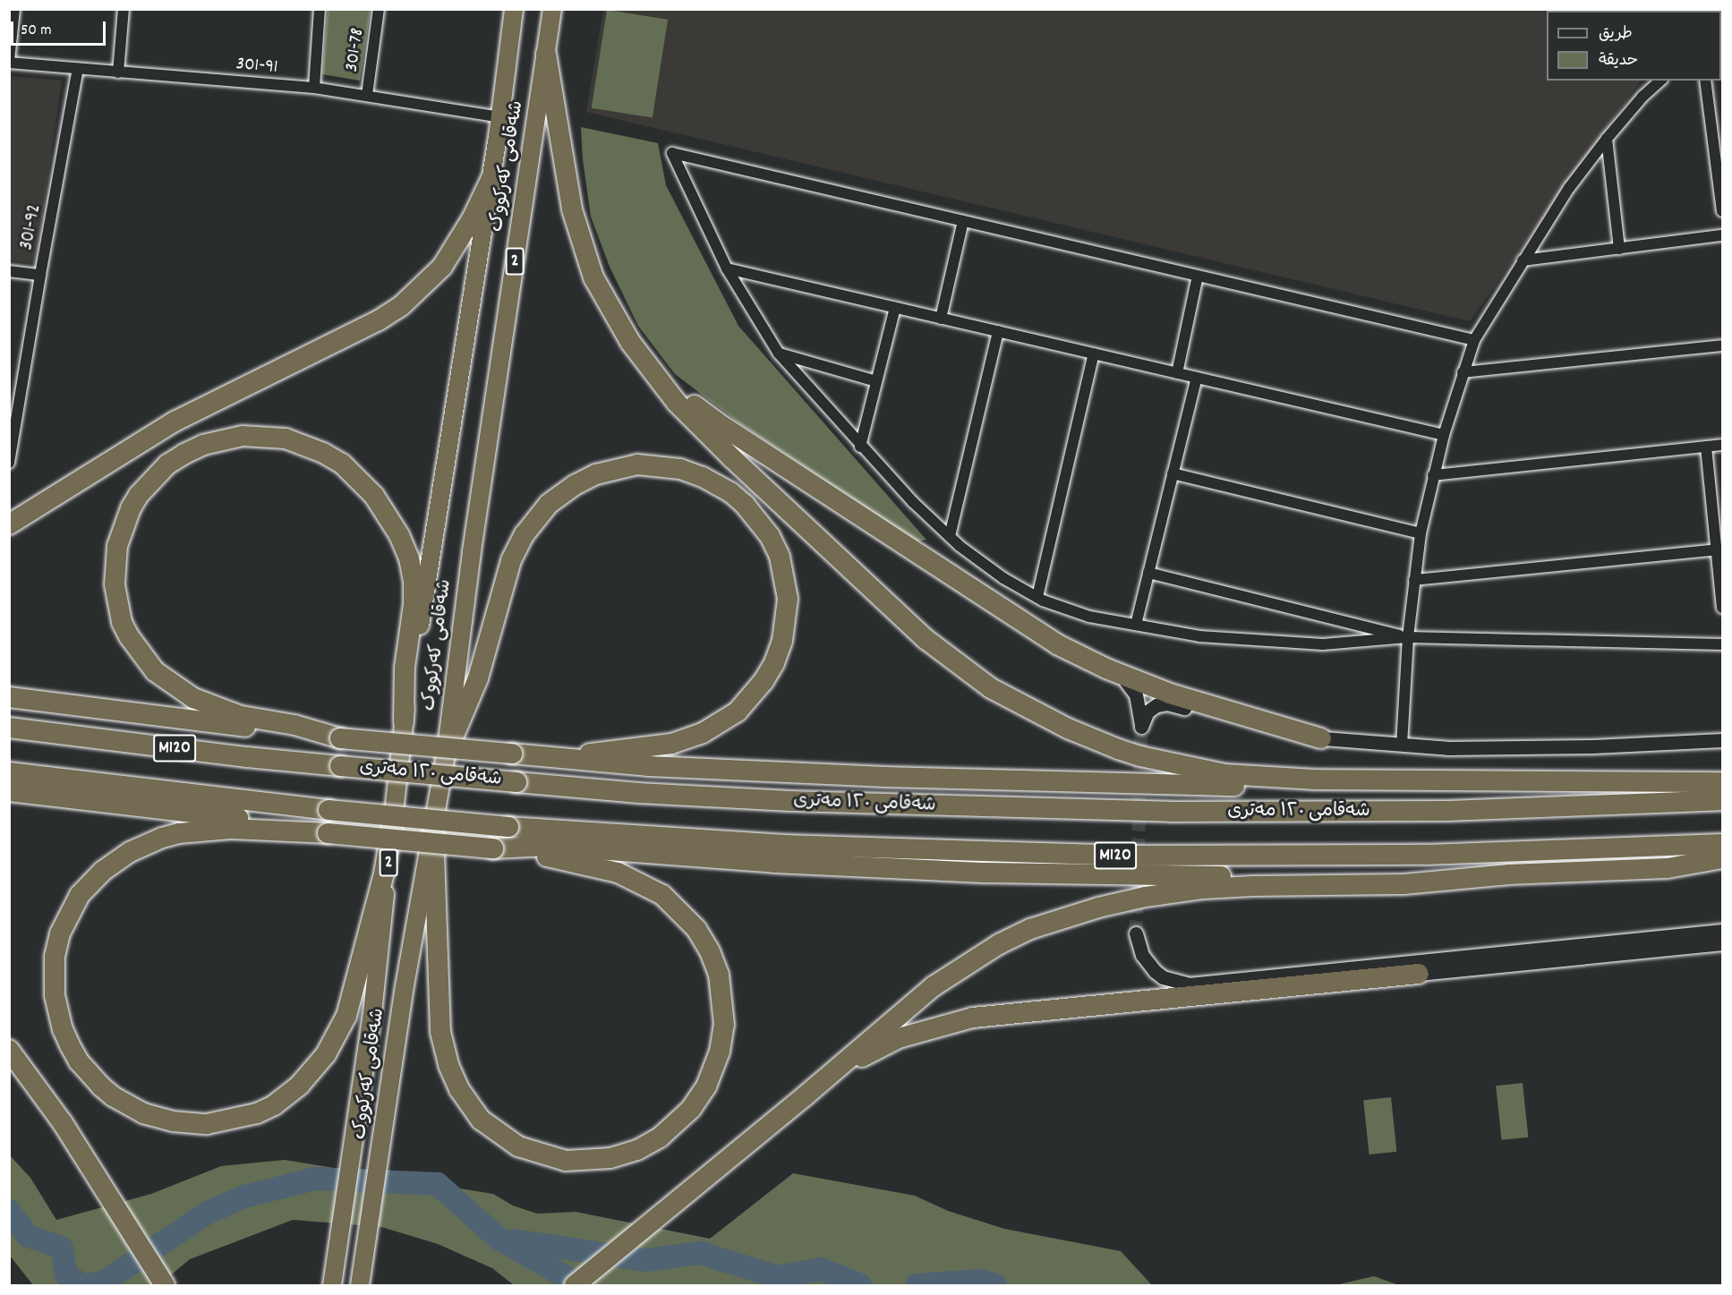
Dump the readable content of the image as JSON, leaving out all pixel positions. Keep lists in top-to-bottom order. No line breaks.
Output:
{"streets":{"highway":["شەقامی کەرکووک","2","M120","شەقامی ١٢٠ مەتری"],"street":["301-78","301-91","301-92"]},"crossings":[["301-78","301-91"],["301-91","شەقامی کەرکووک"],["301-91","301-92"]],"legend":["طريق","حديقة"],"scale_bar":"50 m"}
